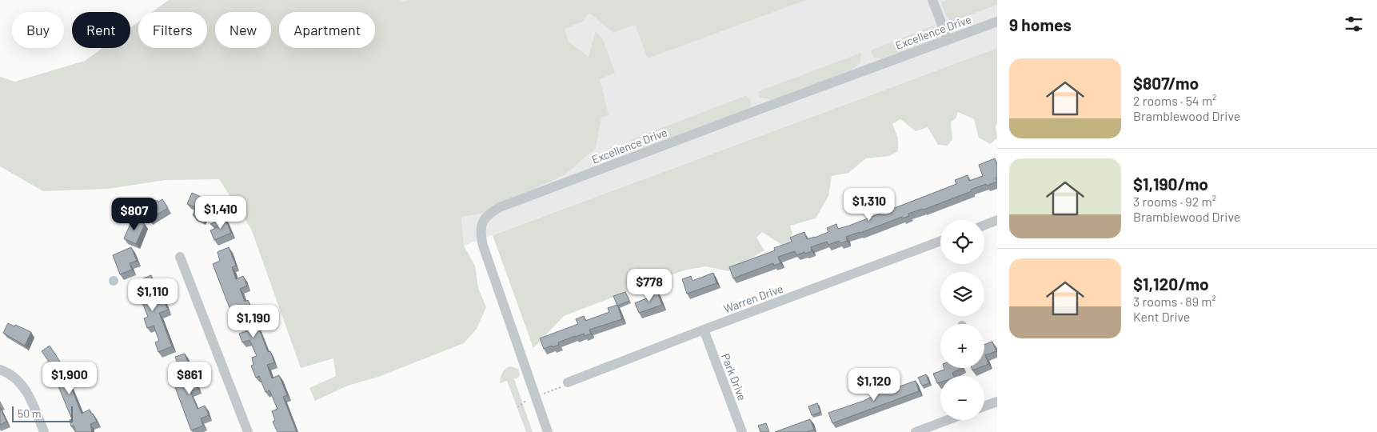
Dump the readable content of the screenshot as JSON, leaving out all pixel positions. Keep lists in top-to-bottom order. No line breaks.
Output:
{"streets":{"street":["Excellence Drive","Warren Drive","Park Drive"]},"crossings":[["Warren Drive","Park Drive"]],"scale_bar":"50 m","page":{"heading":"9 homes","chip":["Buy","Rent","Filters","New","Apartment"],"list":[{"name":"$807/mo","note":"2 rooms · 54 m² · Bramblewood Drive"},{"name":"$1,190/mo","note":"3 rooms · 92 m² · Bramblewood Drive"},{"name":"$1,120/mo","note":"3 rooms · 89 m² · Kent Drive"}],"price":["$1,310","$1,410","$807","$778","$1,110","$1,190","$1,900","$861","$1,120"],"map_buttons":["+","−"],"scale":"50 m"}}
